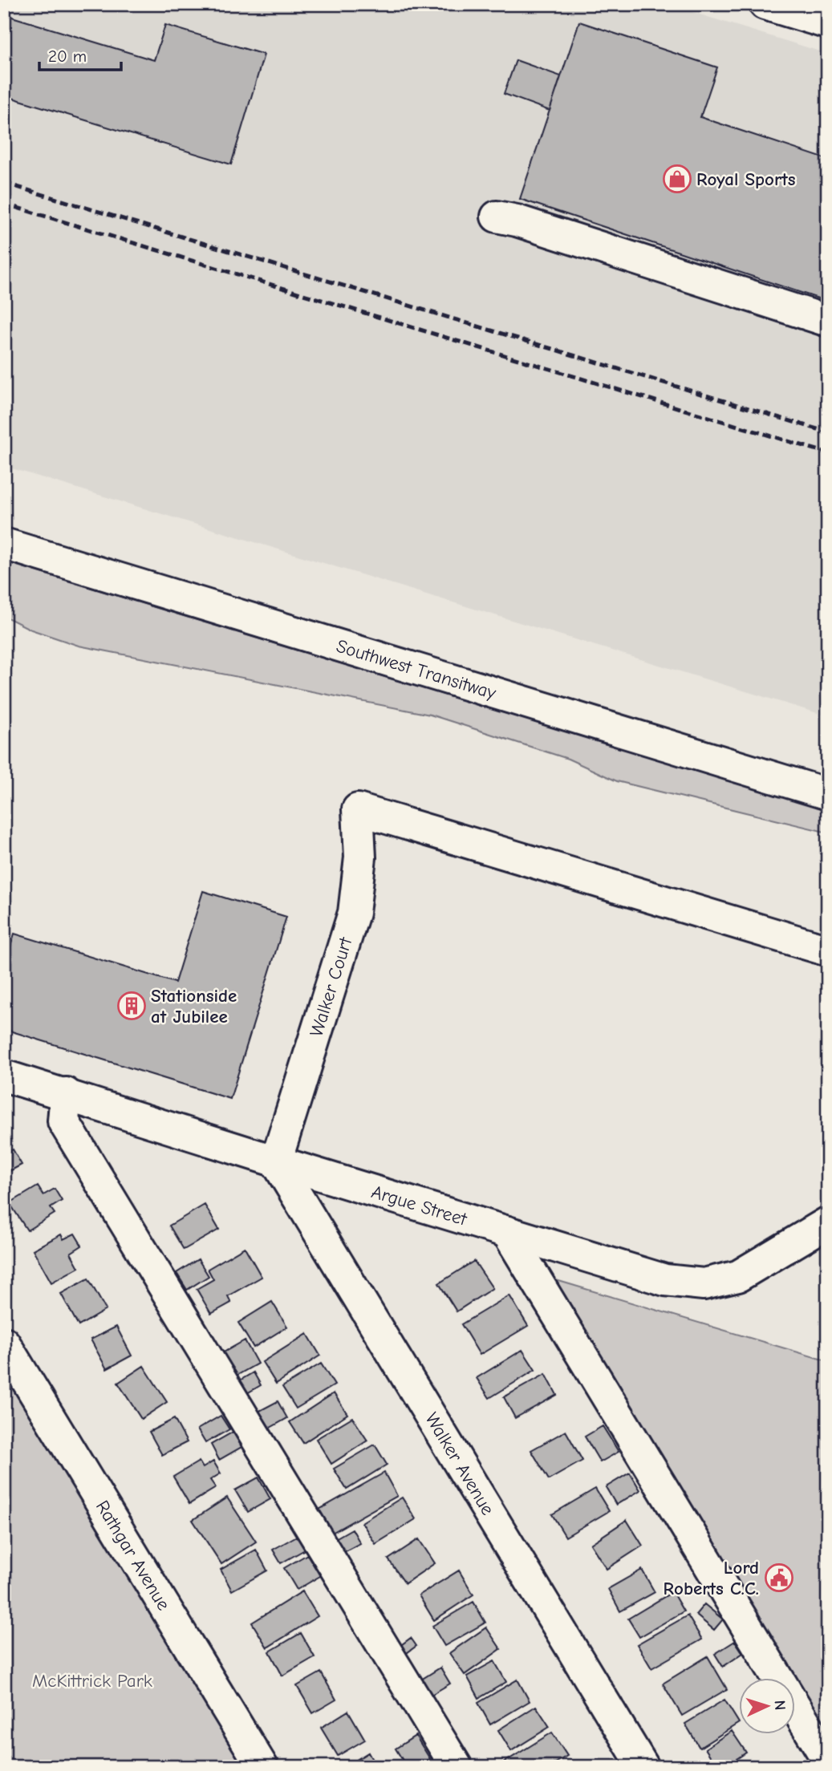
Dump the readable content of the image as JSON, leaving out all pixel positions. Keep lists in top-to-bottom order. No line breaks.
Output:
{"streets":{"street":["Southwest Transitway","Walker Court","Argue Street","Walker Avenue","Rathgar Avenue"]},"crossings":[["Walker Court","Argue Street"],["Walker Court","Walker Avenue"],["Argue Street","Walker Avenue"]],"parks":["McKittrick Park"],"places":{"shop":["Royal Sports"],"building":["Stationside at Jubilee"],"public building":["Lord Roberts C.C."]},"scale_bar":"20 m","north":"right"}
